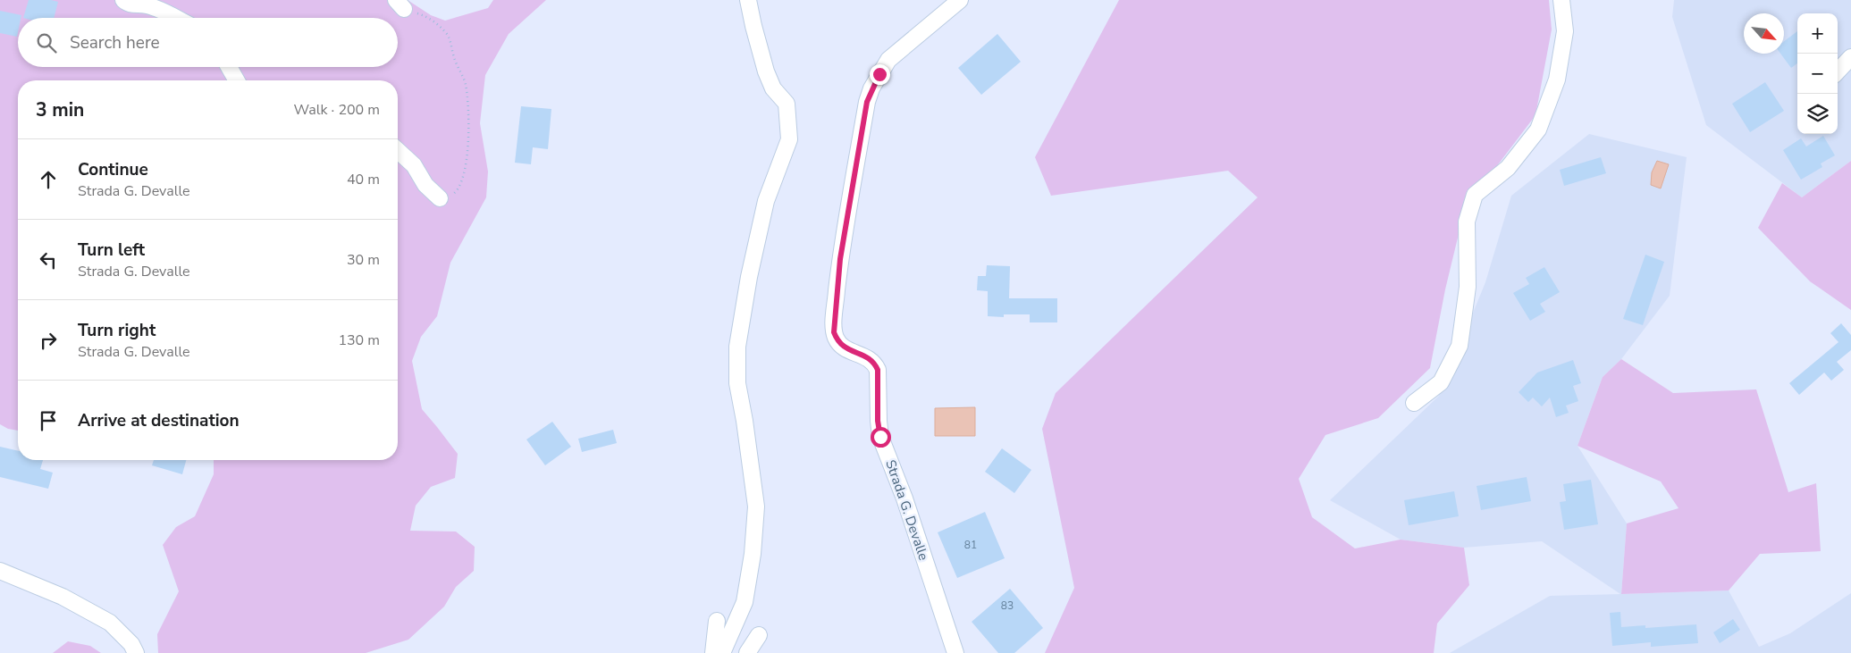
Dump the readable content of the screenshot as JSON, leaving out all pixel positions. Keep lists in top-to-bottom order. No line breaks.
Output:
{"streets":{"street":["Strada G. Devalle"]},"house_numbers":["81","83"],"north":"bottom right","page":{"map_buttons":["+","−"],"search":"Search here","heading":["3 min","Walk · 200 m"],"list":[["Continue","Strada G. Devalle","40 m"],["Turn left","Strada G. Devalle","30 m"],["Turn right","Strada G. Devalle","130 m"],"Arrive at destination"]}}
